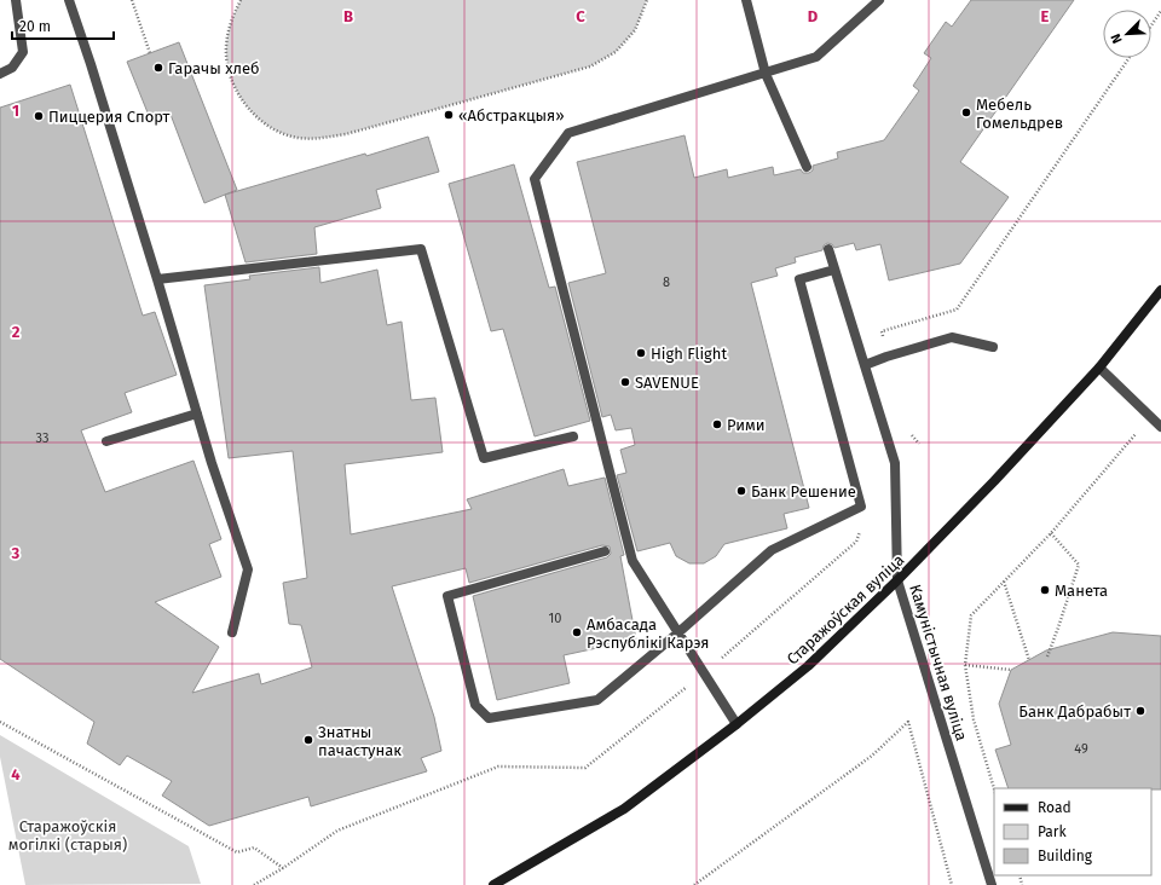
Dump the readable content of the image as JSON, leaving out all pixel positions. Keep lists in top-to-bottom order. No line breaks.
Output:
{"streets":{"main road":["Старажоўская вуліца"],"street":["Камуністычная вуліца"]},"crossings":[["Старажоўская вуліца","Камуністычная вуліца"]],"parks":["Старажоўскія могілкі (старыя)"],"places":["Гарачы хлеб","Мебель Гомельдрев","«Абстракцыя»","Пиццерия Спорт","High Flight","SAVENUE","Рими","Банк Решение","Манета","Амбасада Рэспублікі Карэя","Банк Дабрабыт","Знатны пачастунак"],"house_numbers":["8","33","10","49"],"legend":["Road","Park","Building"],"scale_bar":"20 m","north":"bottom left","grid":{"columns":["B","C","D","E"],"rows":["1","2","3","4"]}}
